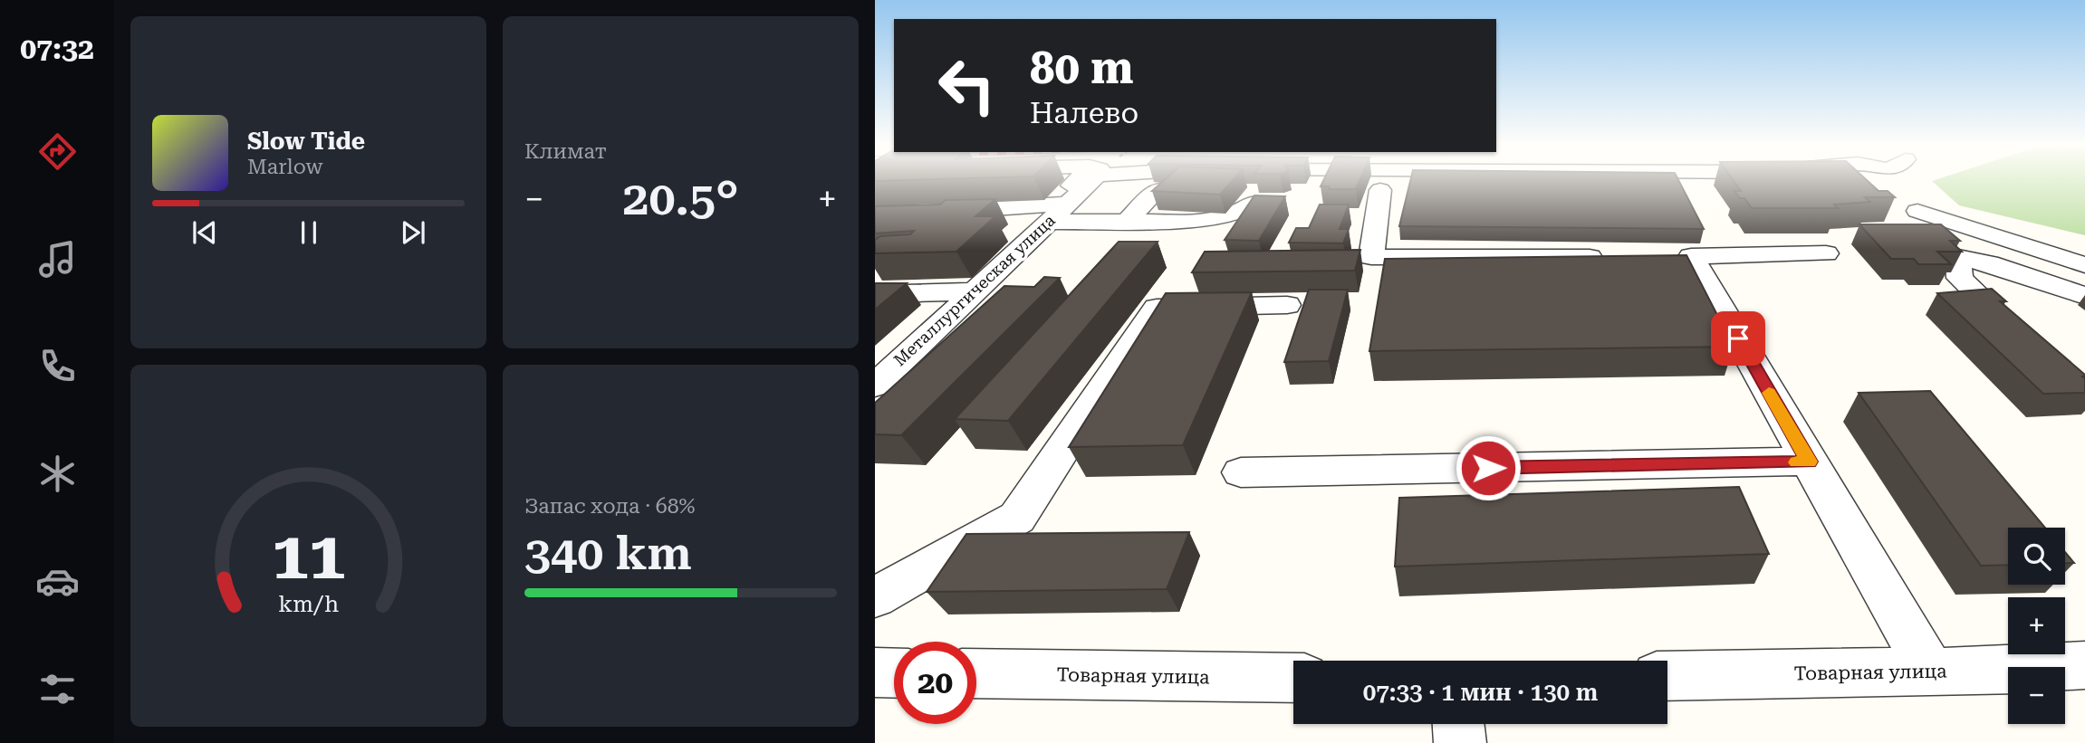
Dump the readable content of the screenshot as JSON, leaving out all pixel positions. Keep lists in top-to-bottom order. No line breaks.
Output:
{"streets":{"street":["Металлургическая улица","Товарная улица"]},"page":{"tabs":"07:32","tile":["Климат",["Запас хода · 68%","340 km"]],"turn":["80 m","Налево"],"song":["Slow Tide","Marlow"],"heat":["−","20.5°","+"],"map_buttons":["+","−"],"limit":"20","trip":"07:33 · 1 мин · 130 m","gauge":["11","km/h"]}}
